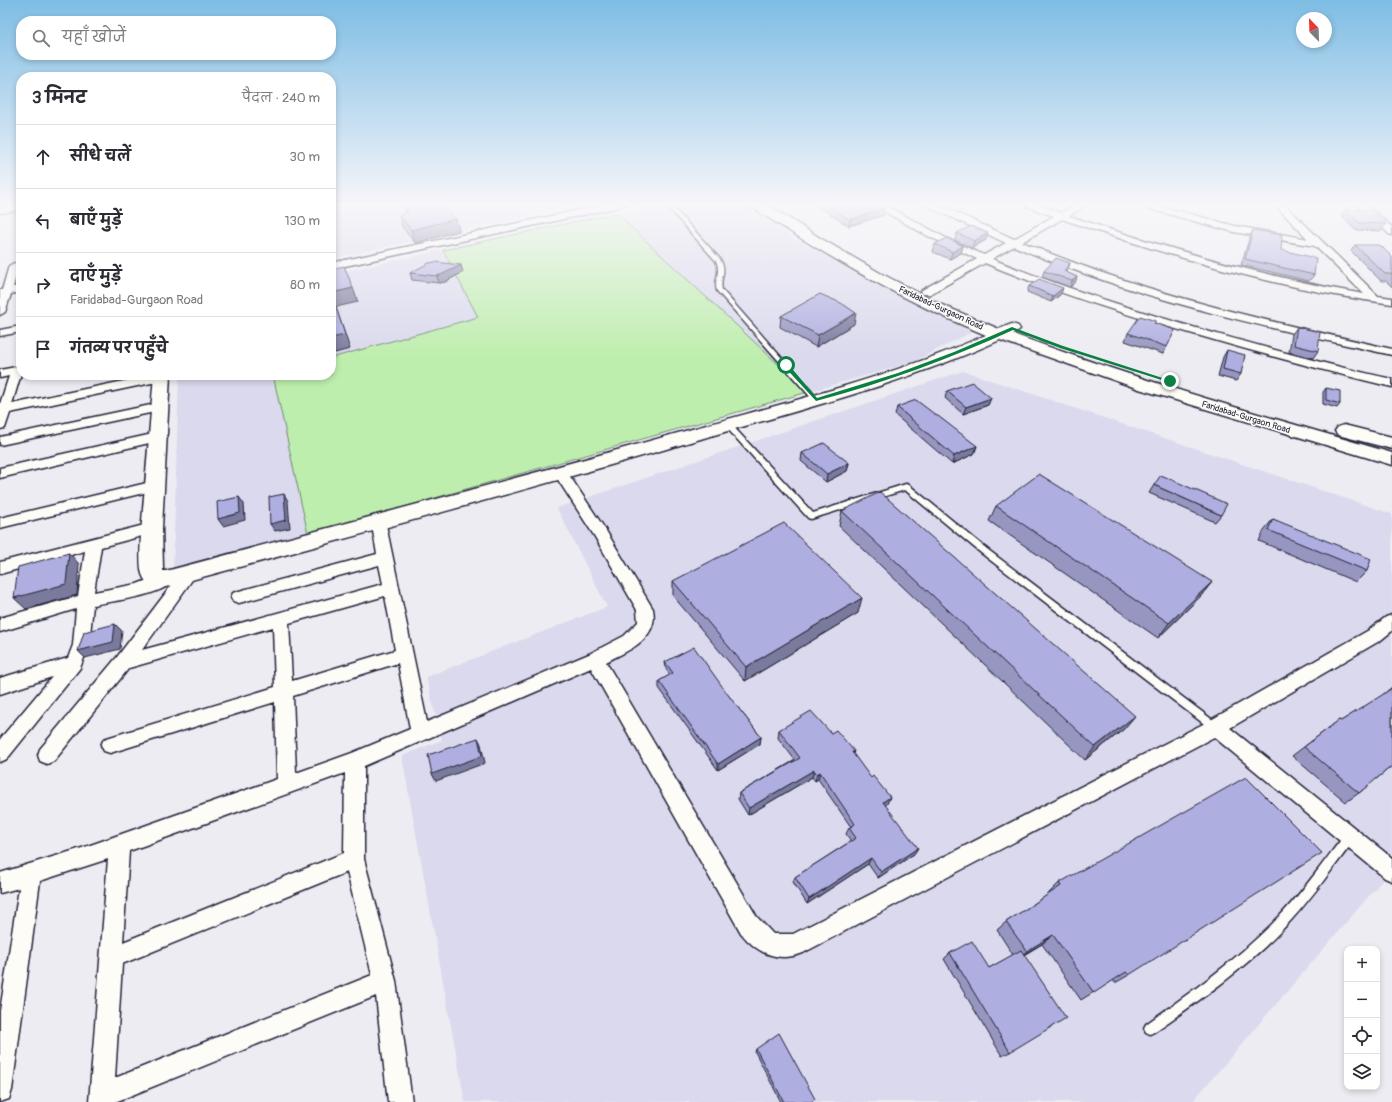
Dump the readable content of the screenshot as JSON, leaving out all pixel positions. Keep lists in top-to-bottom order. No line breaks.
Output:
{"streets":{"main road":["Faridabad-Gurgaon Road"]},"north":"top left","page":{"search":"यहाँ खोजें","heading":["3 मिनट","पैदल · 240 m"],"list":[["सीधे चलें","30 m"],["बाएँ मुड़ें","130 m"],["दाएँ मुड़ें","Faridabad-Gurgaon Road","80 m"],"गंतव्य पर पहुँचे"],"map_buttons":["+","−"]}}
